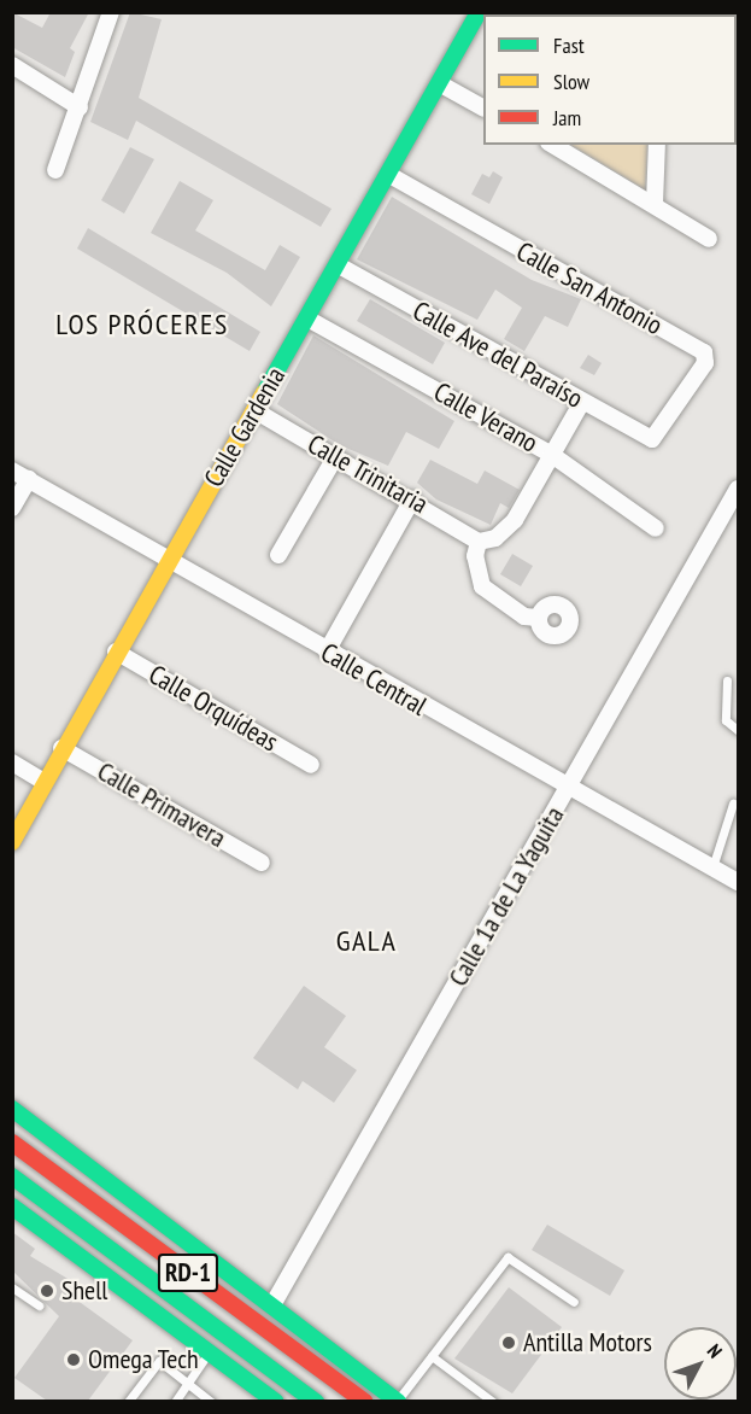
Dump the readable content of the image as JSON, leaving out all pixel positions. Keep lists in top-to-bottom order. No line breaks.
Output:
{"streets":{"main road":["Calle Gardenia","RD-1"],"street":["Calle San Antonio","Calle Ave del Paraíso","Calle Verano","Calle Trinitaria","Calle Central","Calle Orquídeas","Calle Primavera","Calle 1a de La Yaguita"]},"crossings":[["Calle San Antonio","Calle Ave del Paraíso"],["Calle San Antonio","Calle Gardenia"],["Calle Ave del Paraíso","Calle Gardenia"],["Calle Verano","Calle Gardenia"],["Calle Gardenia","Calle Trinitaria"],["Calle Gardenia","Calle Central"],["Calle Gardenia","Calle Orquídeas"],["Calle Gardenia","Calle Primavera"],["Calle Central","Calle 1a de La Yaguita"]],"districts":["LOS PRÓCERES","GALA"],"places":["Shell","Antilla Motors","Omega Tech"],"legend":["Fast","Slow","Jam"],"north":"top right"}
